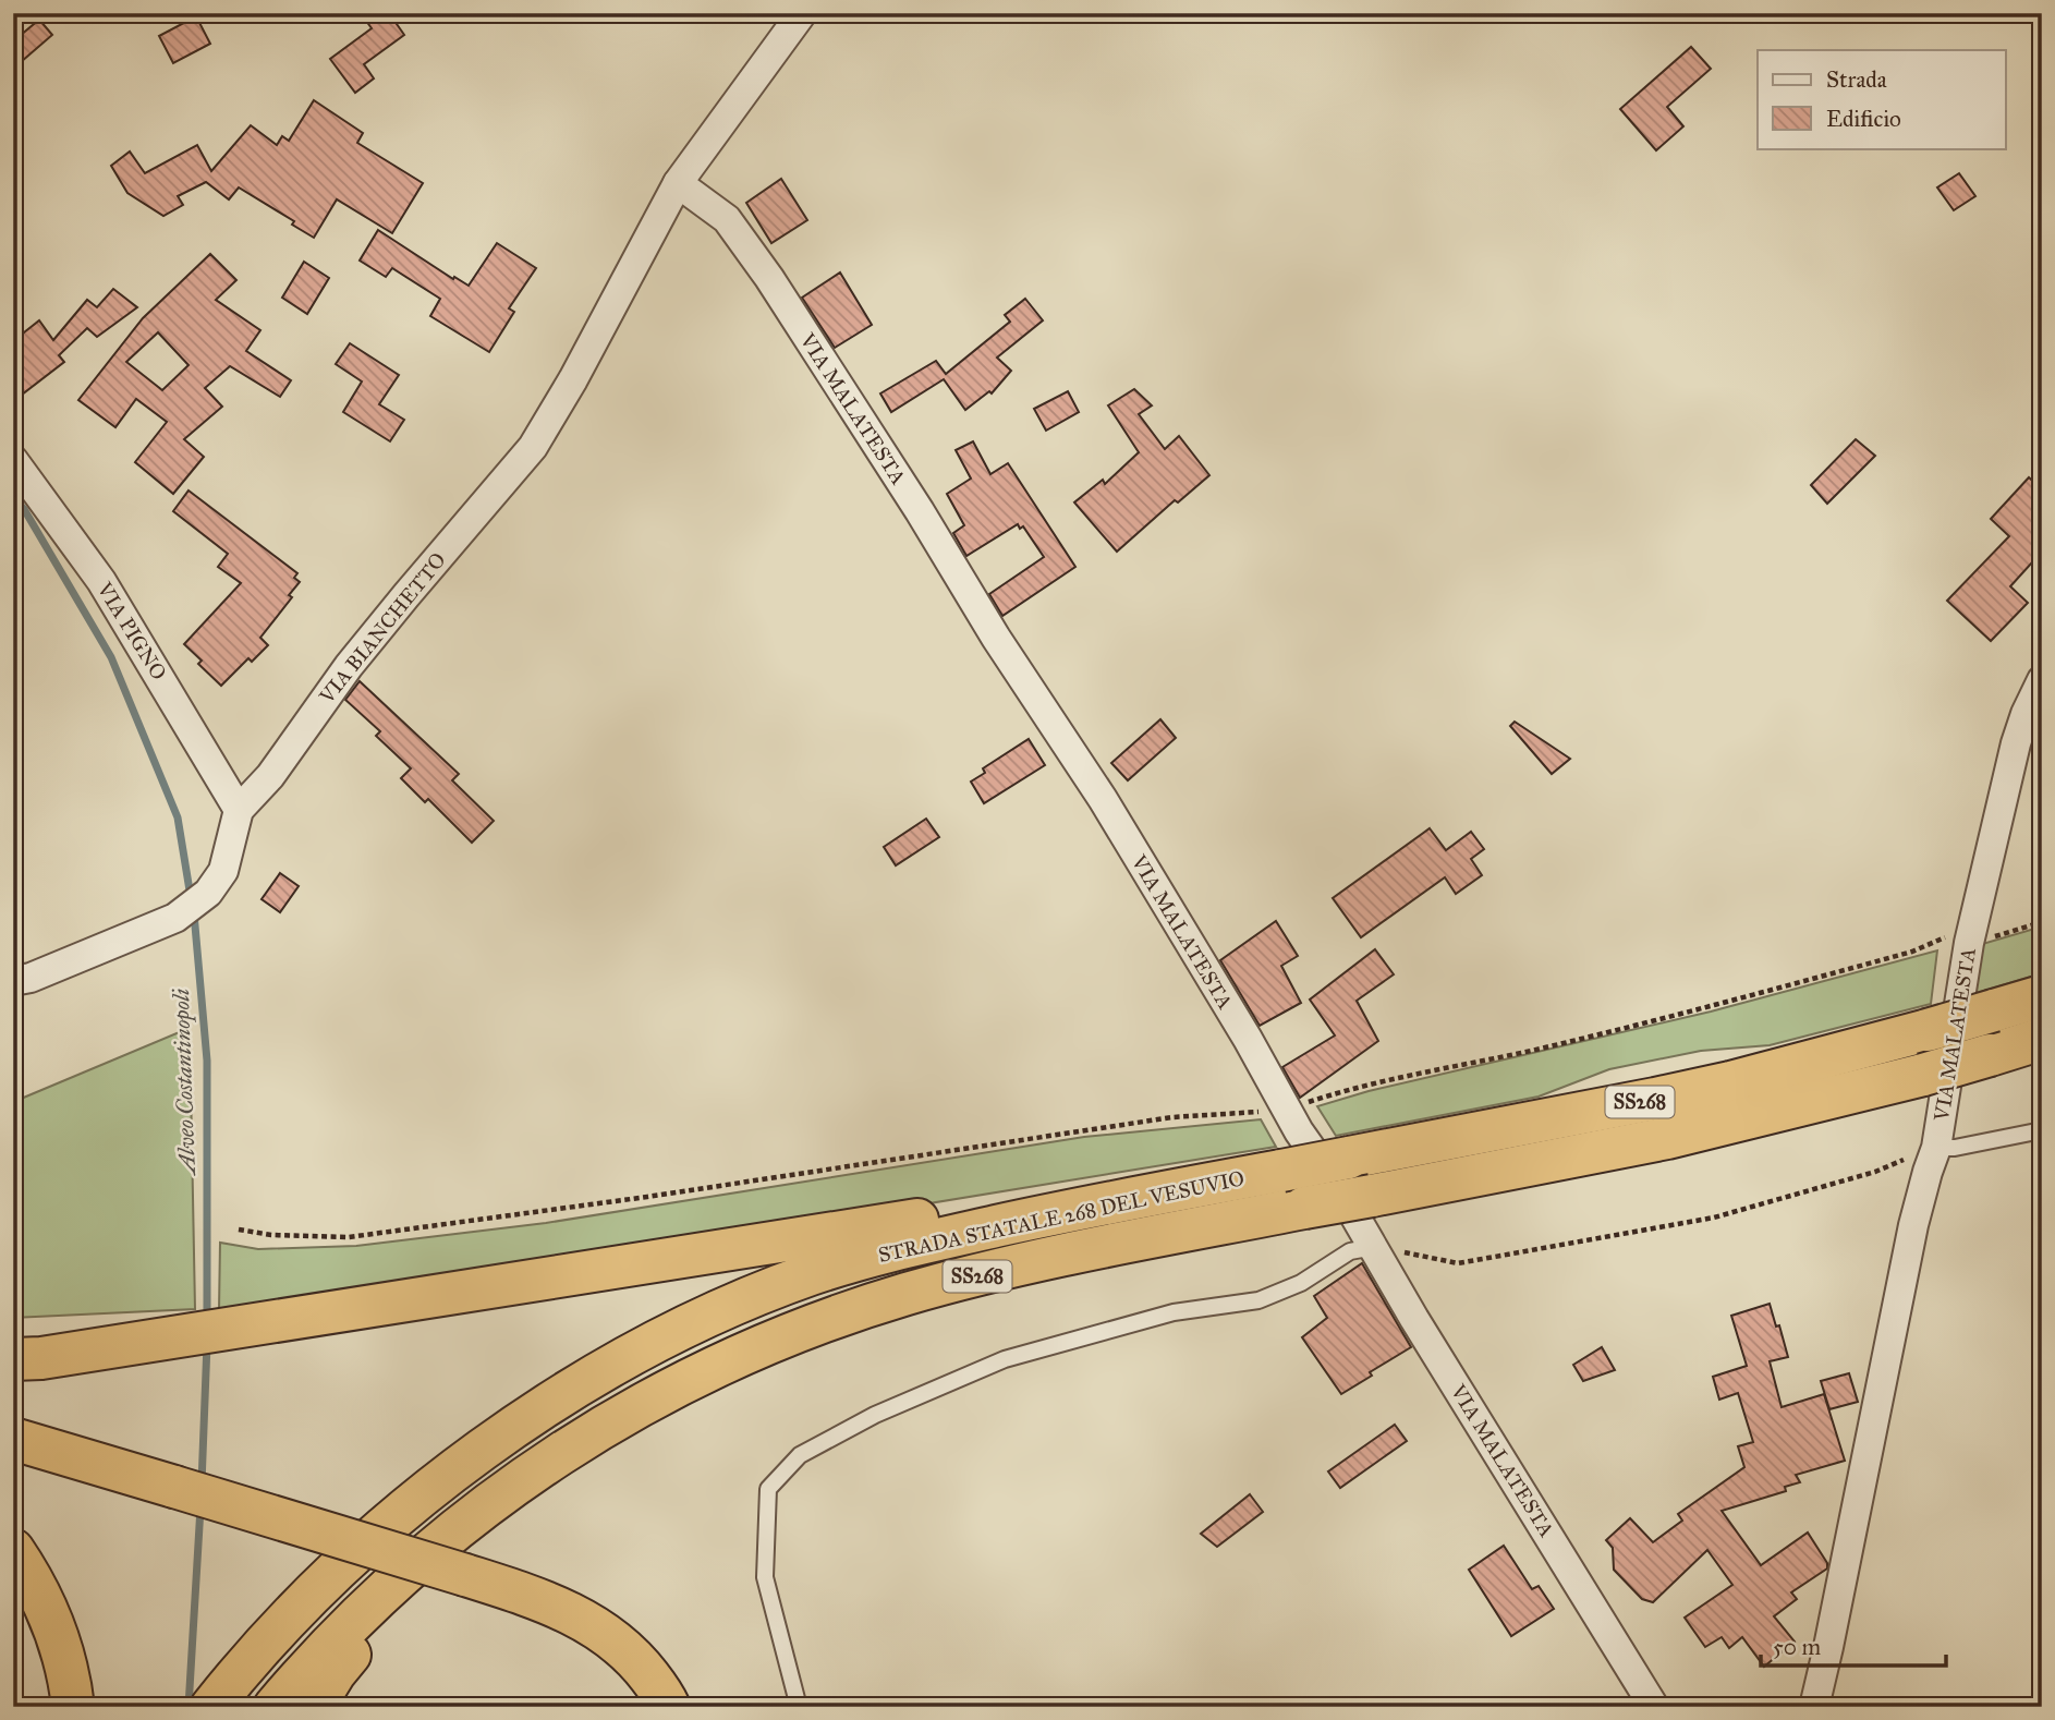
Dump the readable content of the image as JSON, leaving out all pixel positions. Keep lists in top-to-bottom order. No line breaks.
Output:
{"streets":{"highway":["SS268","STRADA STATALE 268 DEL VESUVIO"],"street":["VIA MALATESTA","VIA BIANCHETTO","VIA PIGNO"]},"crossings":[["VIA MALATESTA","VIA BIANCHETTO"],["VIA BIANCHETTO","VIA PIGNO"]],"water":["Alveo Costantinopoli"],"legend":["Strada","Edificio"],"scale_bar":"50 m"}
